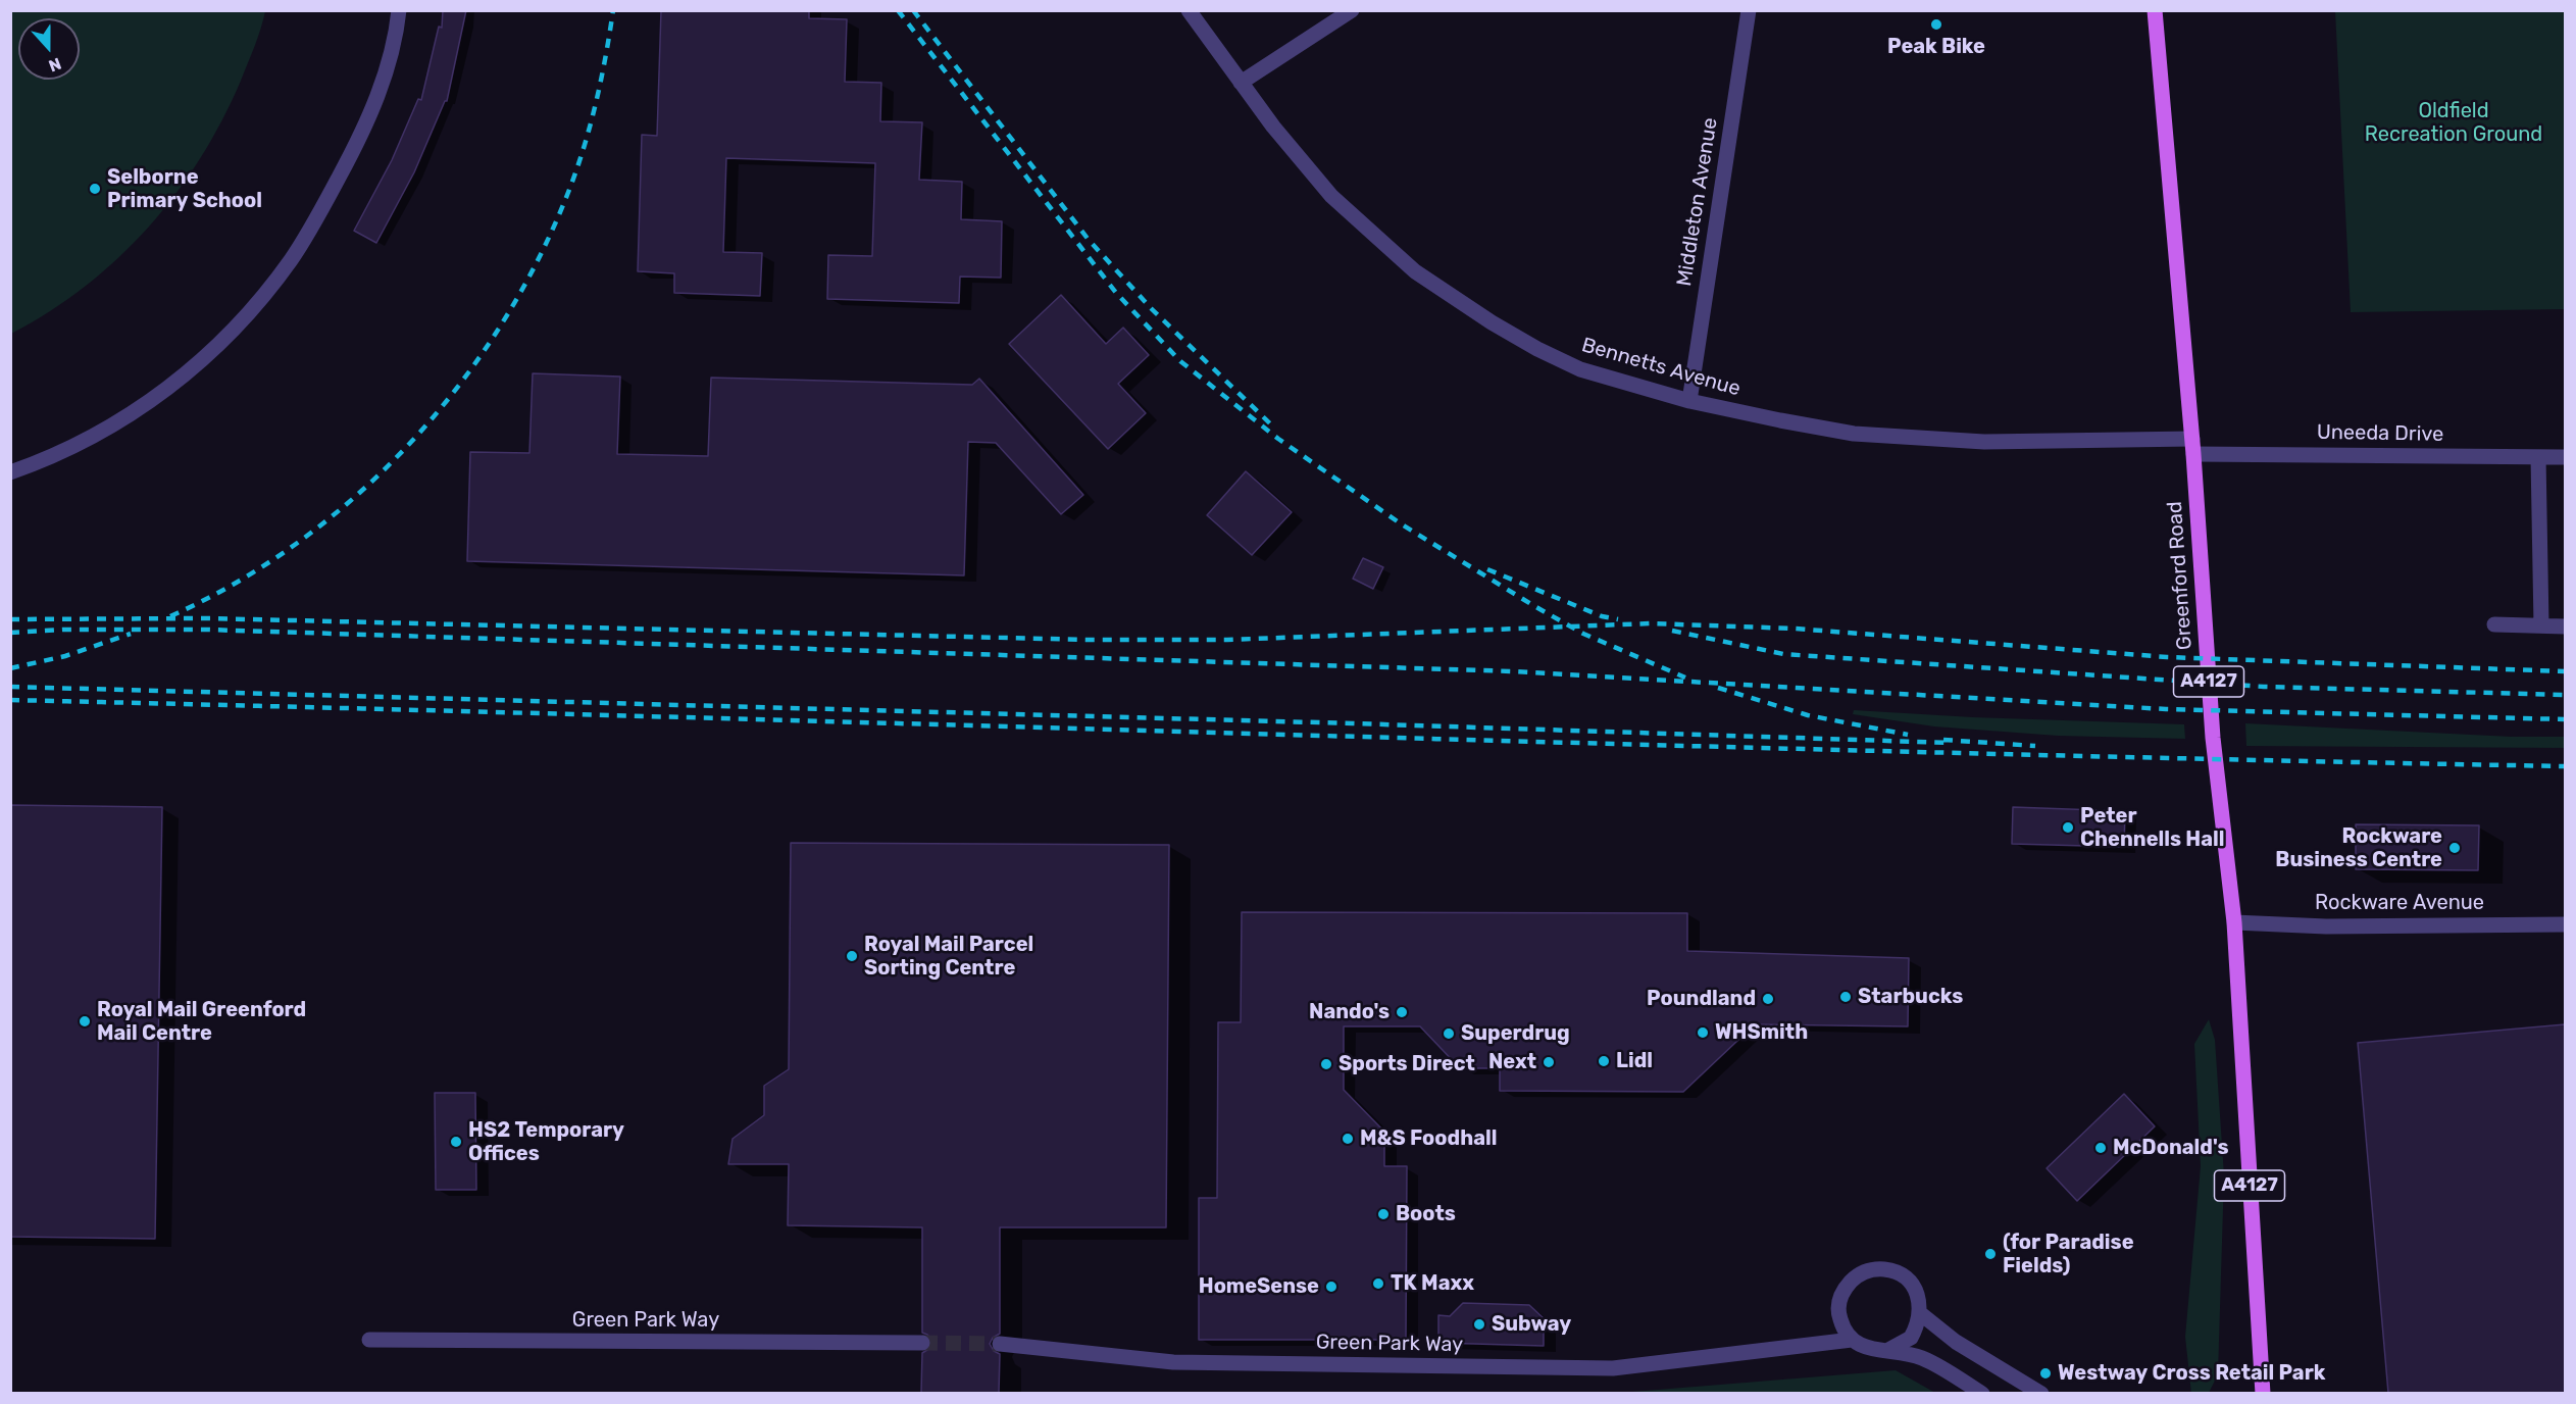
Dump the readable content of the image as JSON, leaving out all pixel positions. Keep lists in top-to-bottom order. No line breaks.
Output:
{"streets":{"main road":["Greenford Road","A4127"],"street":["Middleton Avenue","Bennetts Avenue","Uneeda Drive","Rockware Avenue","Green Park Way"]},"crossings":[["Middleton Avenue","Bennetts Avenue"],["Bennetts Avenue","Uneeda Drive"],["Bennetts Avenue","Greenford Road"],["Uneeda Drive","Greenford Road"],["Greenford Road","Rockware Avenue"]],"parks":["Oldfield Recreation Ground"],"places":["Peak Bike","Selborne Primary School","Peter Chennells Hall","Rockware Business Centre","Royal Mail Parcel Sorting Centre","Starbucks","Poundland","Nando's","Royal Mail Greenford Mail Centre","WHSmith","Superdrug","Lidl","Next","Sports Direct","M&S Foodhall","HS2 Temporary Offices","McDonald's","Boots","(for Paradise Fields)","TK Maxx","HomeSense","Subway","Westway Cross Retail Park"],"north":"bottom"}
